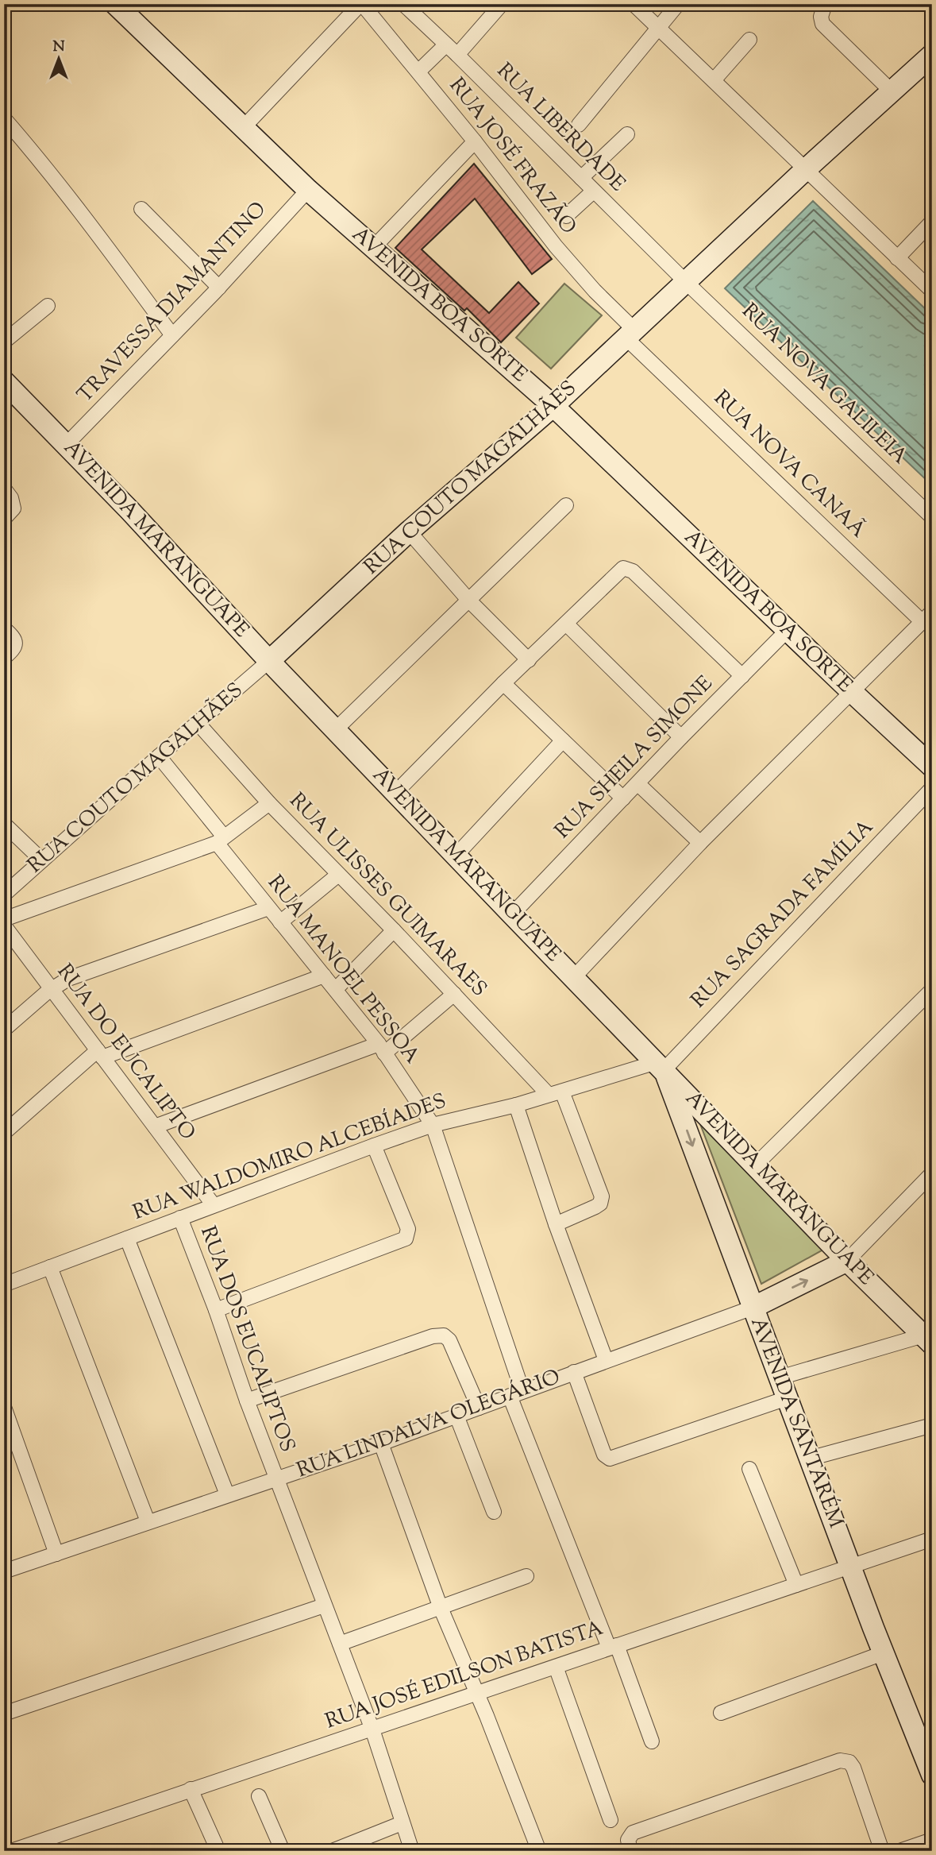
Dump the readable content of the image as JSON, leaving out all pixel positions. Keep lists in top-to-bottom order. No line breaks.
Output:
{"streets":{"street":["RUA LIBERDADE","RUA JOSÉ FRAZÃO","TRAVESSA DIAMANTINO","AVENIDA BOA SORTE","RUA NOVA GALILEIA","RUA NOVA CANAÃ","RUA COUTO MAGALHÃES","AVENIDA MARANGUAPE","RUA SHEILA SIMONE","RUA ULISSES GUIMARAES","RUA SAGRADA FAMÍLIA","RUA MANOEL PESSOA","RUA DO EUCALIPTO","RUA WALDOMIRO ALCEBÍADES","RUA DOS EUCALIPTOS","AVENIDA SANTARÉM","RUA LINDALVA OLEGÁRIO","RUA JOSÉ EDILSON BATISTA"]},"crossings":[["RUA LIBERDADE","RUA NOVA GALILEIA"],["RUA LIBERDADE","RUA COUTO MAGALHÃES"],["RUA JOSÉ FRAZÃO","RUA NOVA CANAÃ"],["RUA JOSÉ FRAZÃO","RUA COUTO MAGALHÃES"],["TRAVESSA DIAMANTINO","AVENIDA BOA SORTE"],["TRAVESSA DIAMANTINO","AVENIDA MARANGUAPE"],["AVENIDA BOA SORTE","RUA COUTO MAGALHÃES"],["AVENIDA BOA SORTE","RUA SHEILA SIMONE"],["RUA NOVA GALILEIA","RUA COUTO MAGALHÃES"],["RUA NOVA CANAÃ","RUA COUTO MAGALHÃES"],["RUA COUTO MAGALHÃES","AVENIDA MARANGUAPE"],["RUA COUTO MAGALHÃES","RUA ULISSES GUIMARAES"],["RUA COUTO MAGALHÃES","RUA MANOEL PESSOA"],["AVENIDA MARANGUAPE","RUA SHEILA SIMONE"],["AVENIDA MARANGUAPE","RUA SAGRADA FAMÍLIA"],["AVENIDA MARANGUAPE","RUA WALDOMIRO ALCEBÍADES"],["AVENIDA MARANGUAPE","AVENIDA SANTARÉM"],["AVENIDA MARANGUAPE","RUA LINDALVA OLEGÁRIO"],["RUA ULISSES GUIMARAES","RUA WALDOMIRO ALCEBÍADES"],["RUA SAGRADA FAMÍLIA","RUA WALDOMIRO ALCEBÍADES"],["RUA SAGRADA FAMÍLIA","AVENIDA SANTARÉM"],["RUA MANOEL PESSOA","RUA WALDOMIRO ALCEBÍADES"],["RUA MANOEL PESSOA","RUA LINDALVA OLEGÁRIO"],["RUA MANOEL PESSOA","RUA JOSÉ EDILSON BATISTA"],["RUA DO EUCALIPTO","RUA WALDOMIRO ALCEBÍADES"],["RUA WALDOMIRO ALCEBÍADES","RUA DOS EUCALIPTOS"],["RUA WALDOMIRO ALCEBÍADES","AVENIDA SANTARÉM"],["RUA DOS EUCALIPTOS","RUA LINDALVA OLEGÁRIO"],["RUA DOS EUCALIPTOS","RUA JOSÉ EDILSON BATISTA"],["AVENIDA SANTARÉM","RUA LINDALVA OLEGÁRIO"],["AVENIDA SANTARÉM","RUA JOSÉ EDILSON BATISTA"]],"north":"top"}
